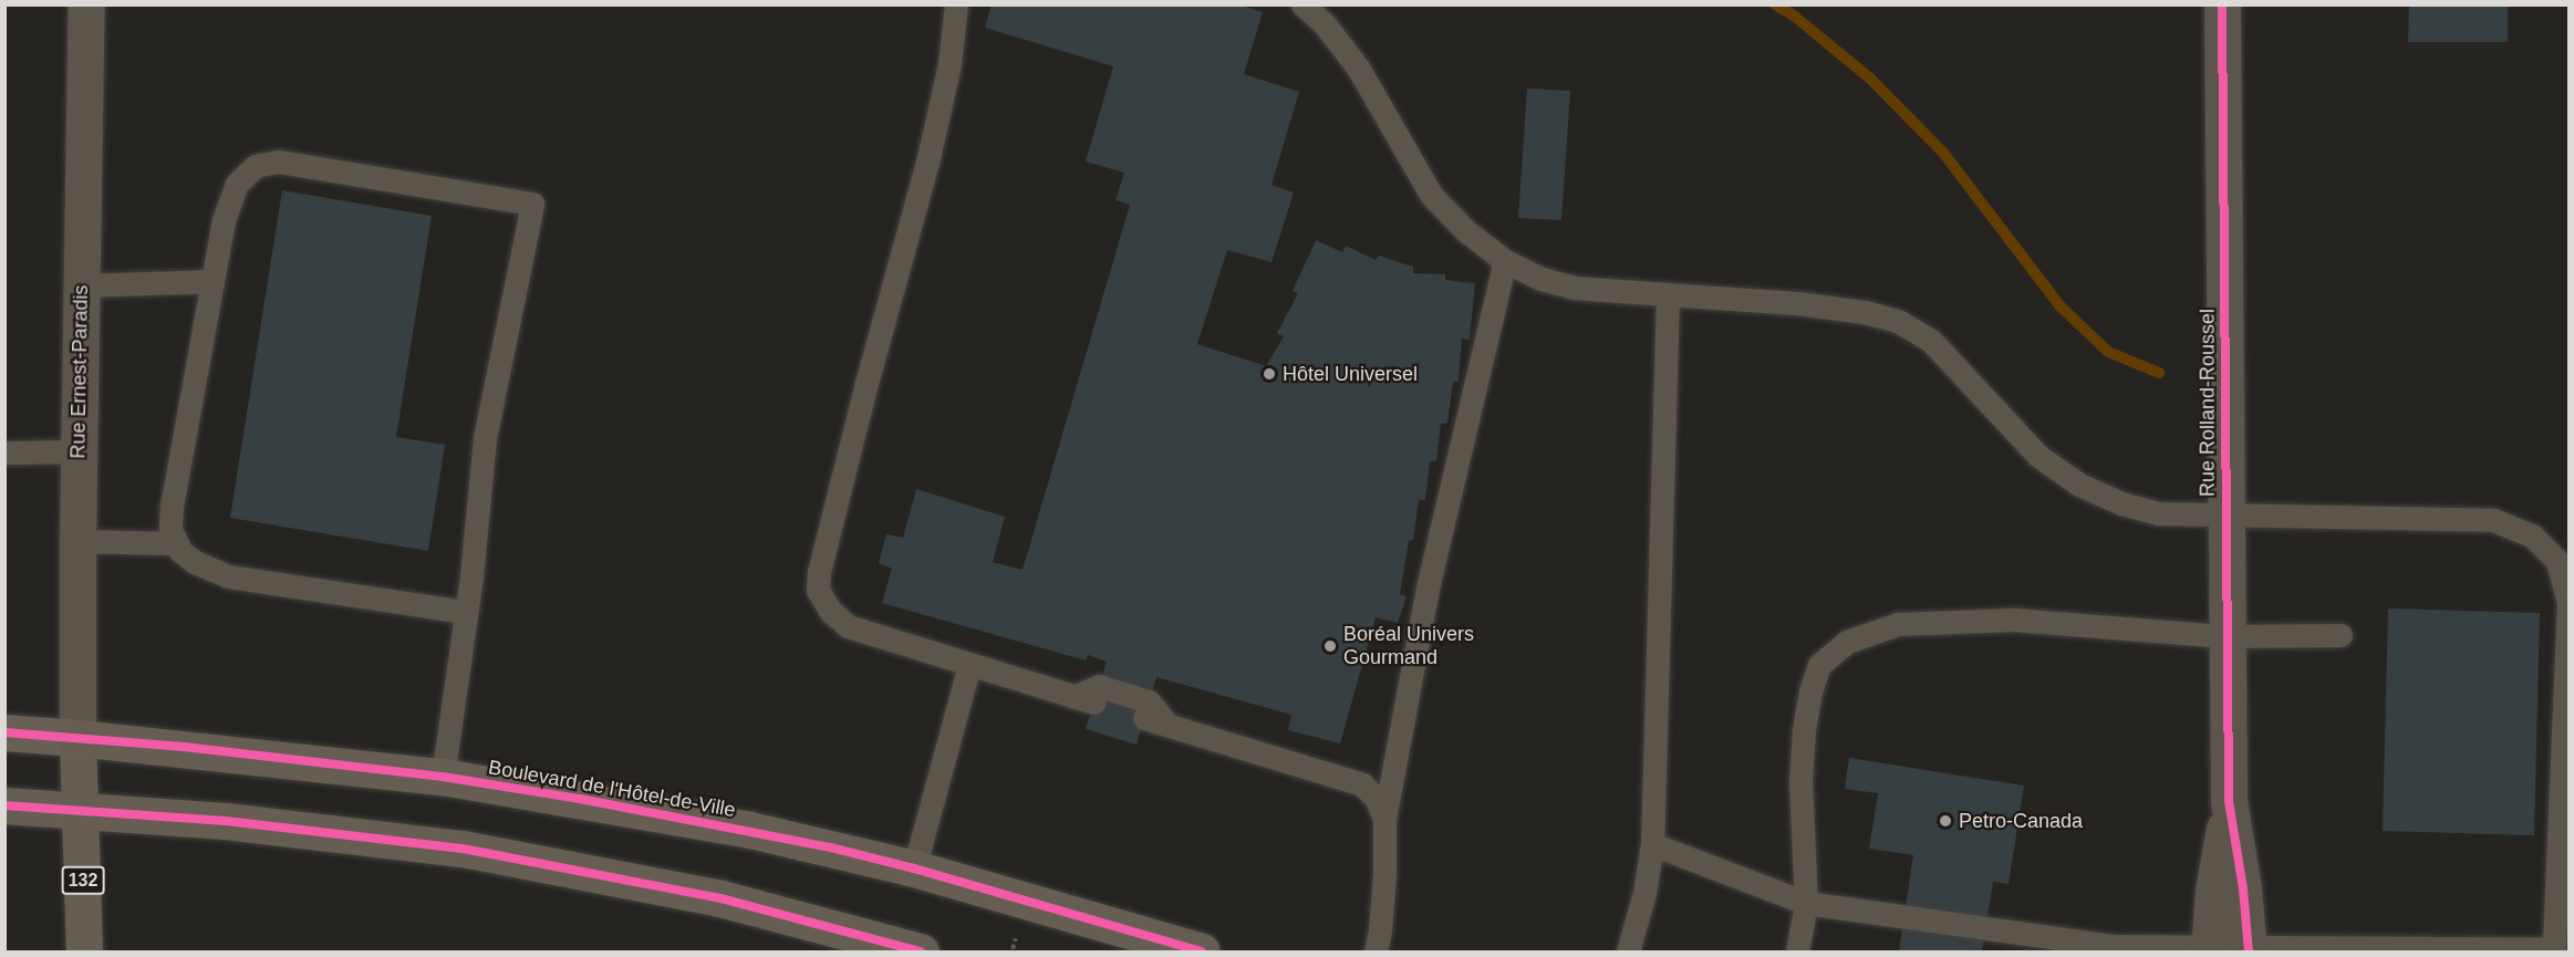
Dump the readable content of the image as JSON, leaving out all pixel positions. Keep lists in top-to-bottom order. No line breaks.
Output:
{"streets":{"main road":["Boulevard de l'Hôtel-de-Ville","132"],"street":["Rue Ernest-Paradis","Rue Rolland-Roussel"]},"crossings":[["Rue Ernest-Paradis","Boulevard de l'Hôtel-de-Ville"],["Rue Ernest-Paradis","132"],["Boulevard de l'Hôtel-de-Ville","132"]],"places":["Hôtel Universel","Boréal Univers Gourmand","Petro-Canada"]}
